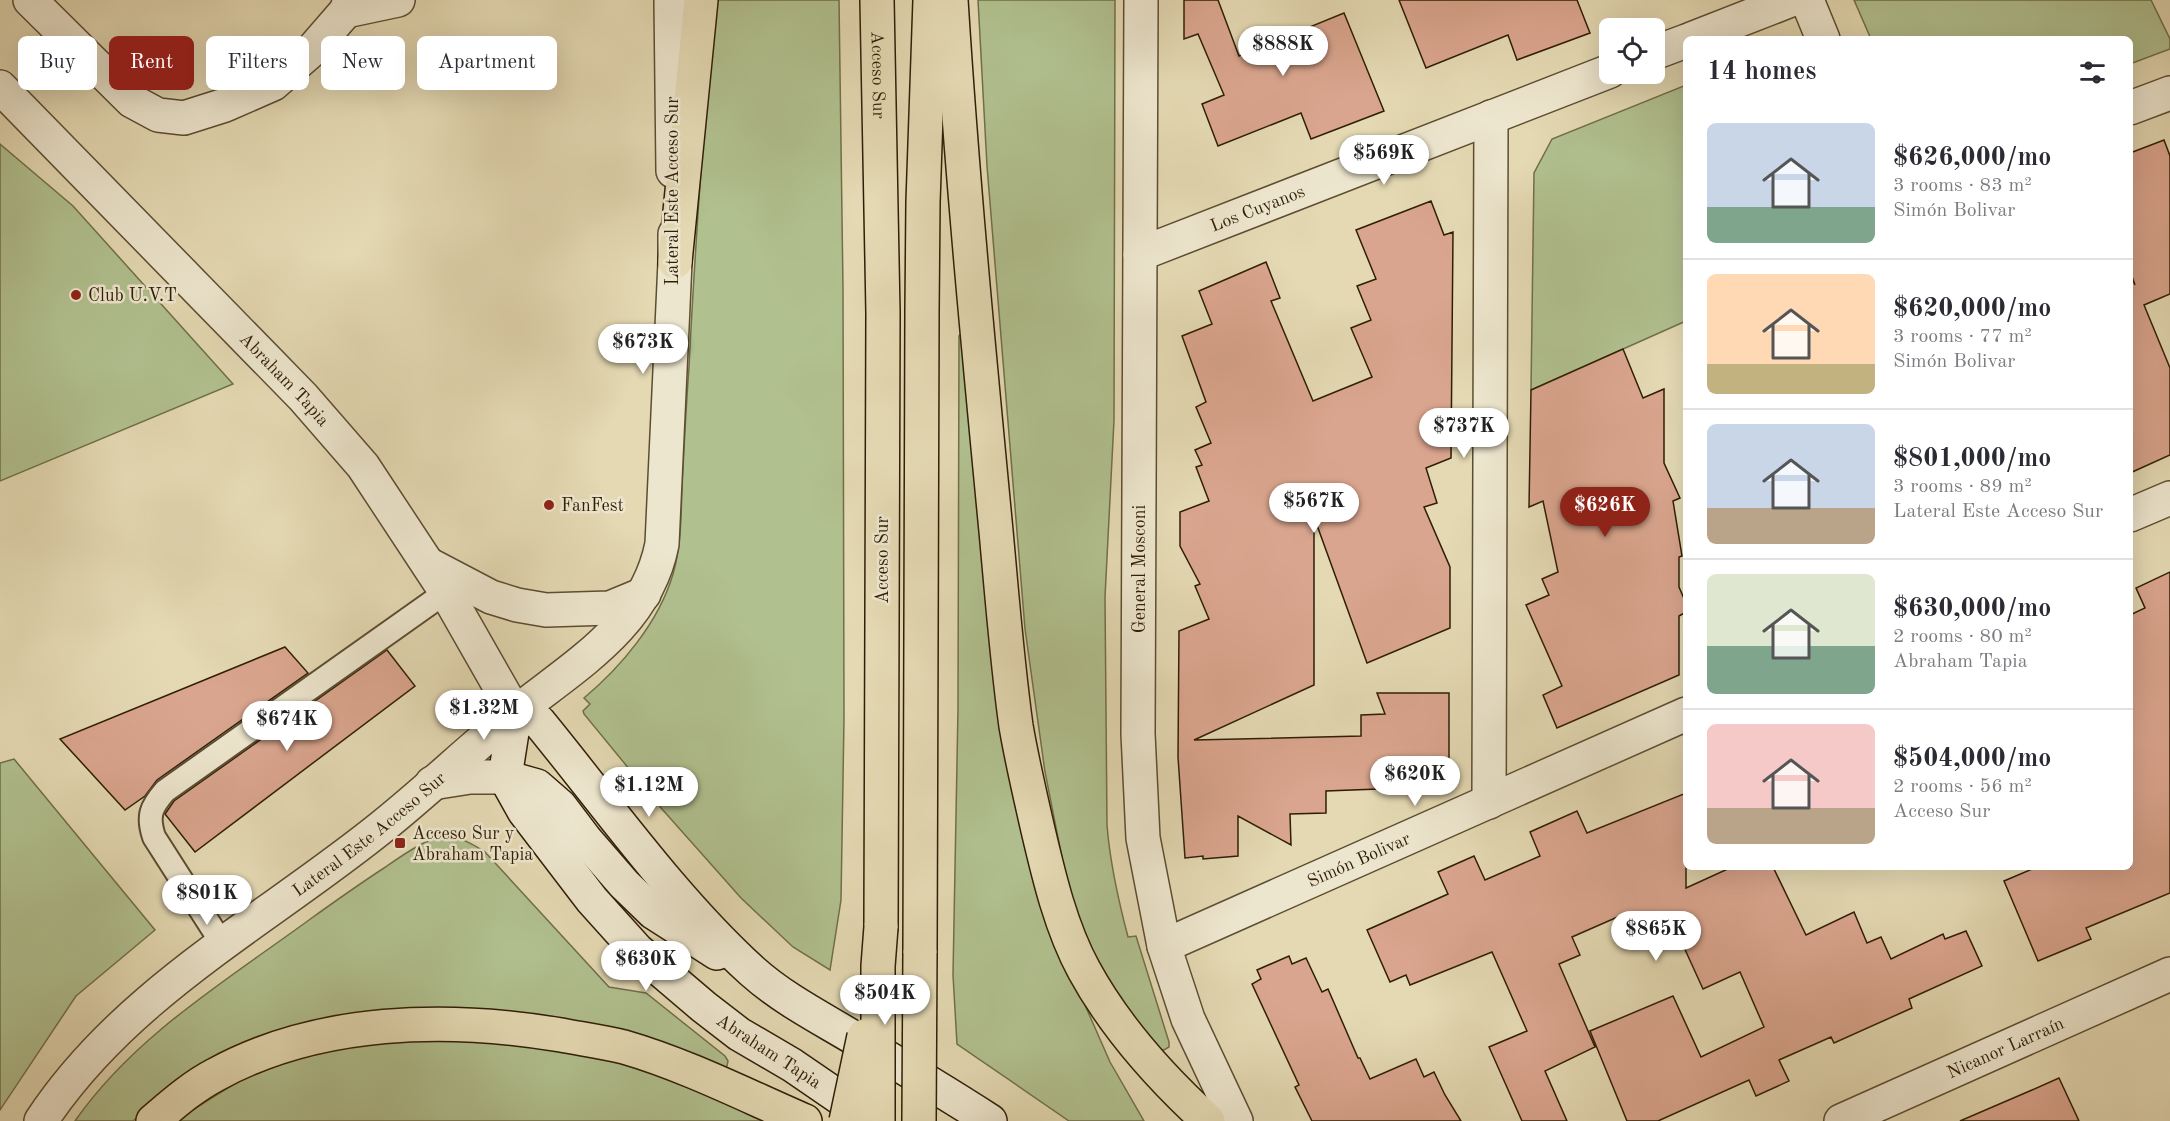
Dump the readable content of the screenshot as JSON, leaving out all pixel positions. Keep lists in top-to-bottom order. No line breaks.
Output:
{"streets":{"highway":["Acceso Sur"],"street":["Lateral Este Acceso Sur","Los Cuyanos","Abraham Tapia","General Mosconi","Simón Bolivar","Nicanor Larraín"]},"crossings":[["Lateral Este Acceso Sur","Abraham Tapia"],["Los Cuyanos","General Mosconi"],["General Mosconi","Simón Bolivar"]],"places":{"other":["Club U.V.T","FanFest"],"transit":["Acceso Sur y Abraham Tapia"]},"page":{"price":["$888K","$569K","$673K","$737K","$567K","$626K","$1.32M","$674K","$620K","$1.12M","$801K","$865K","$630K","$504K"],"chip":["Buy","Rent","Filters","New","Apartment"],"heading":"14 homes","list":[{"name":"$626,000/mo","note":"3 rooms · 83 m² · Simón Bolivar"},{"name":"$620,000/mo","note":"3 rooms · 77 m² · Simón Bolivar"},{"name":"$801,000/mo","note":"3 rooms · 89 m² · Lateral Este Acceso Sur"},{"name":"$630,000/mo","note":"2 rooms · 80 m² · Abraham Tapia"},{"name":"$504,000/mo","note":"2 rooms · 56 m² · Acceso Sur"}]}}
